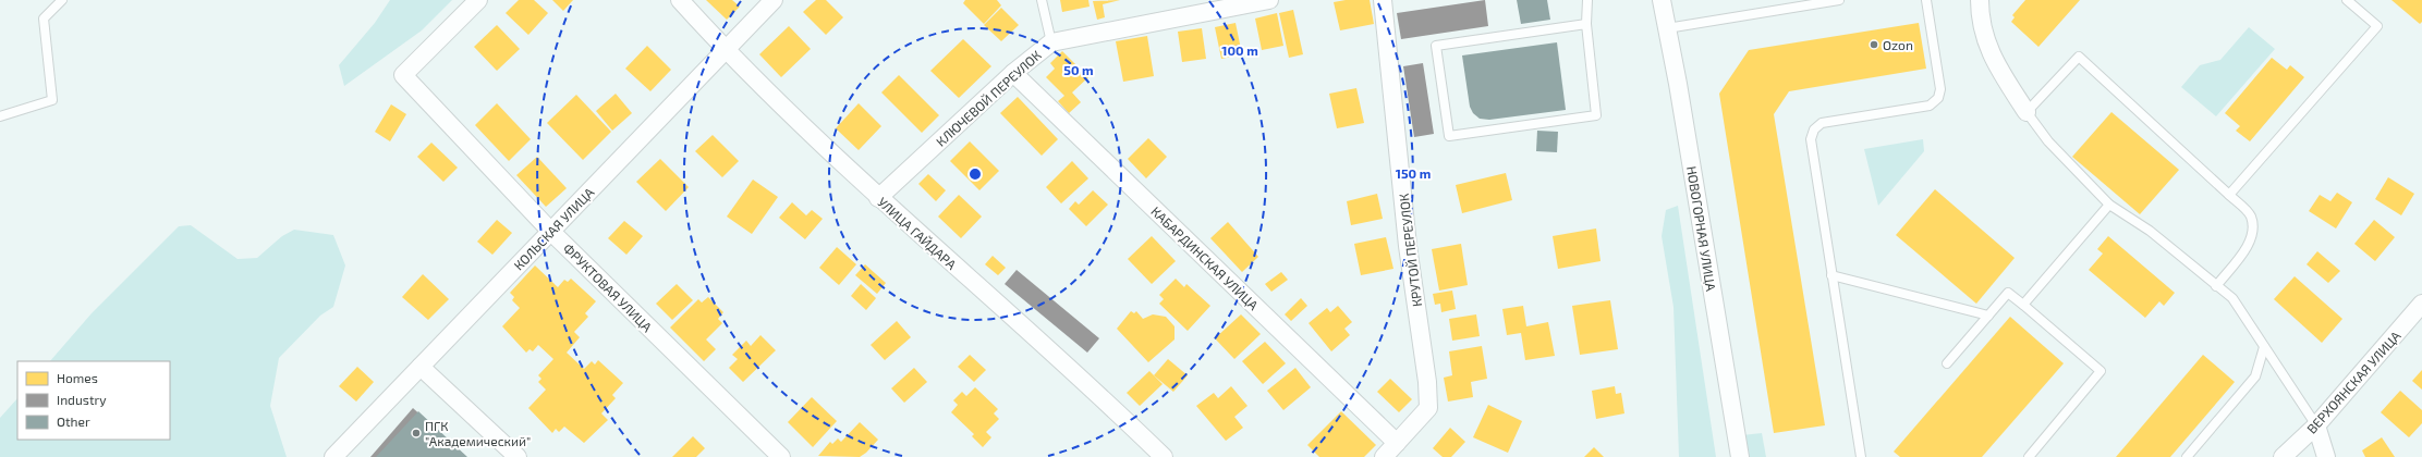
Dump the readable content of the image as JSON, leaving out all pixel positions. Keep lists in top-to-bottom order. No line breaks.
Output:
{"streets":{"street":["КЛЮЧЕВОЙ ПЕРЕУЛОК","КОЛЬСКАЯ УЛИЦА","НОВОГОРНАЯ УЛИЦА","УЛИЦА ГАЙДАРА","КРУТОЙ ПЕРЕУЛОК","КАБАРДИНСКАЯ УЛИЦА","ФРУКТОВАЯ УЛИЦА","ВЕРХОЯНСКАЯ УЛИЦА"]},"crossings":[["КЛЮЧЕВОЙ ПЕРЕУЛОК","УЛИЦА ГАЙДАРА"],["КЛЮЧЕВОЙ ПЕРЕУЛОК","КАБАРДИНСКАЯ УЛИЦА"],["КОЛЬСКАЯ УЛИЦА","УЛИЦА ГАЙДАРА"],["КОЛЬСКАЯ УЛИЦА","ФРУКТОВАЯ УЛИЦА"],["КРУТОЙ ПЕРЕУЛОК","КАБАРДИНСКАЯ УЛИЦА"]],"places":["Ozon","ПГК \"Академический\""],"legend":["Homes","Industry","Other"],"rings":["100 m","50 m","150 m"]}
